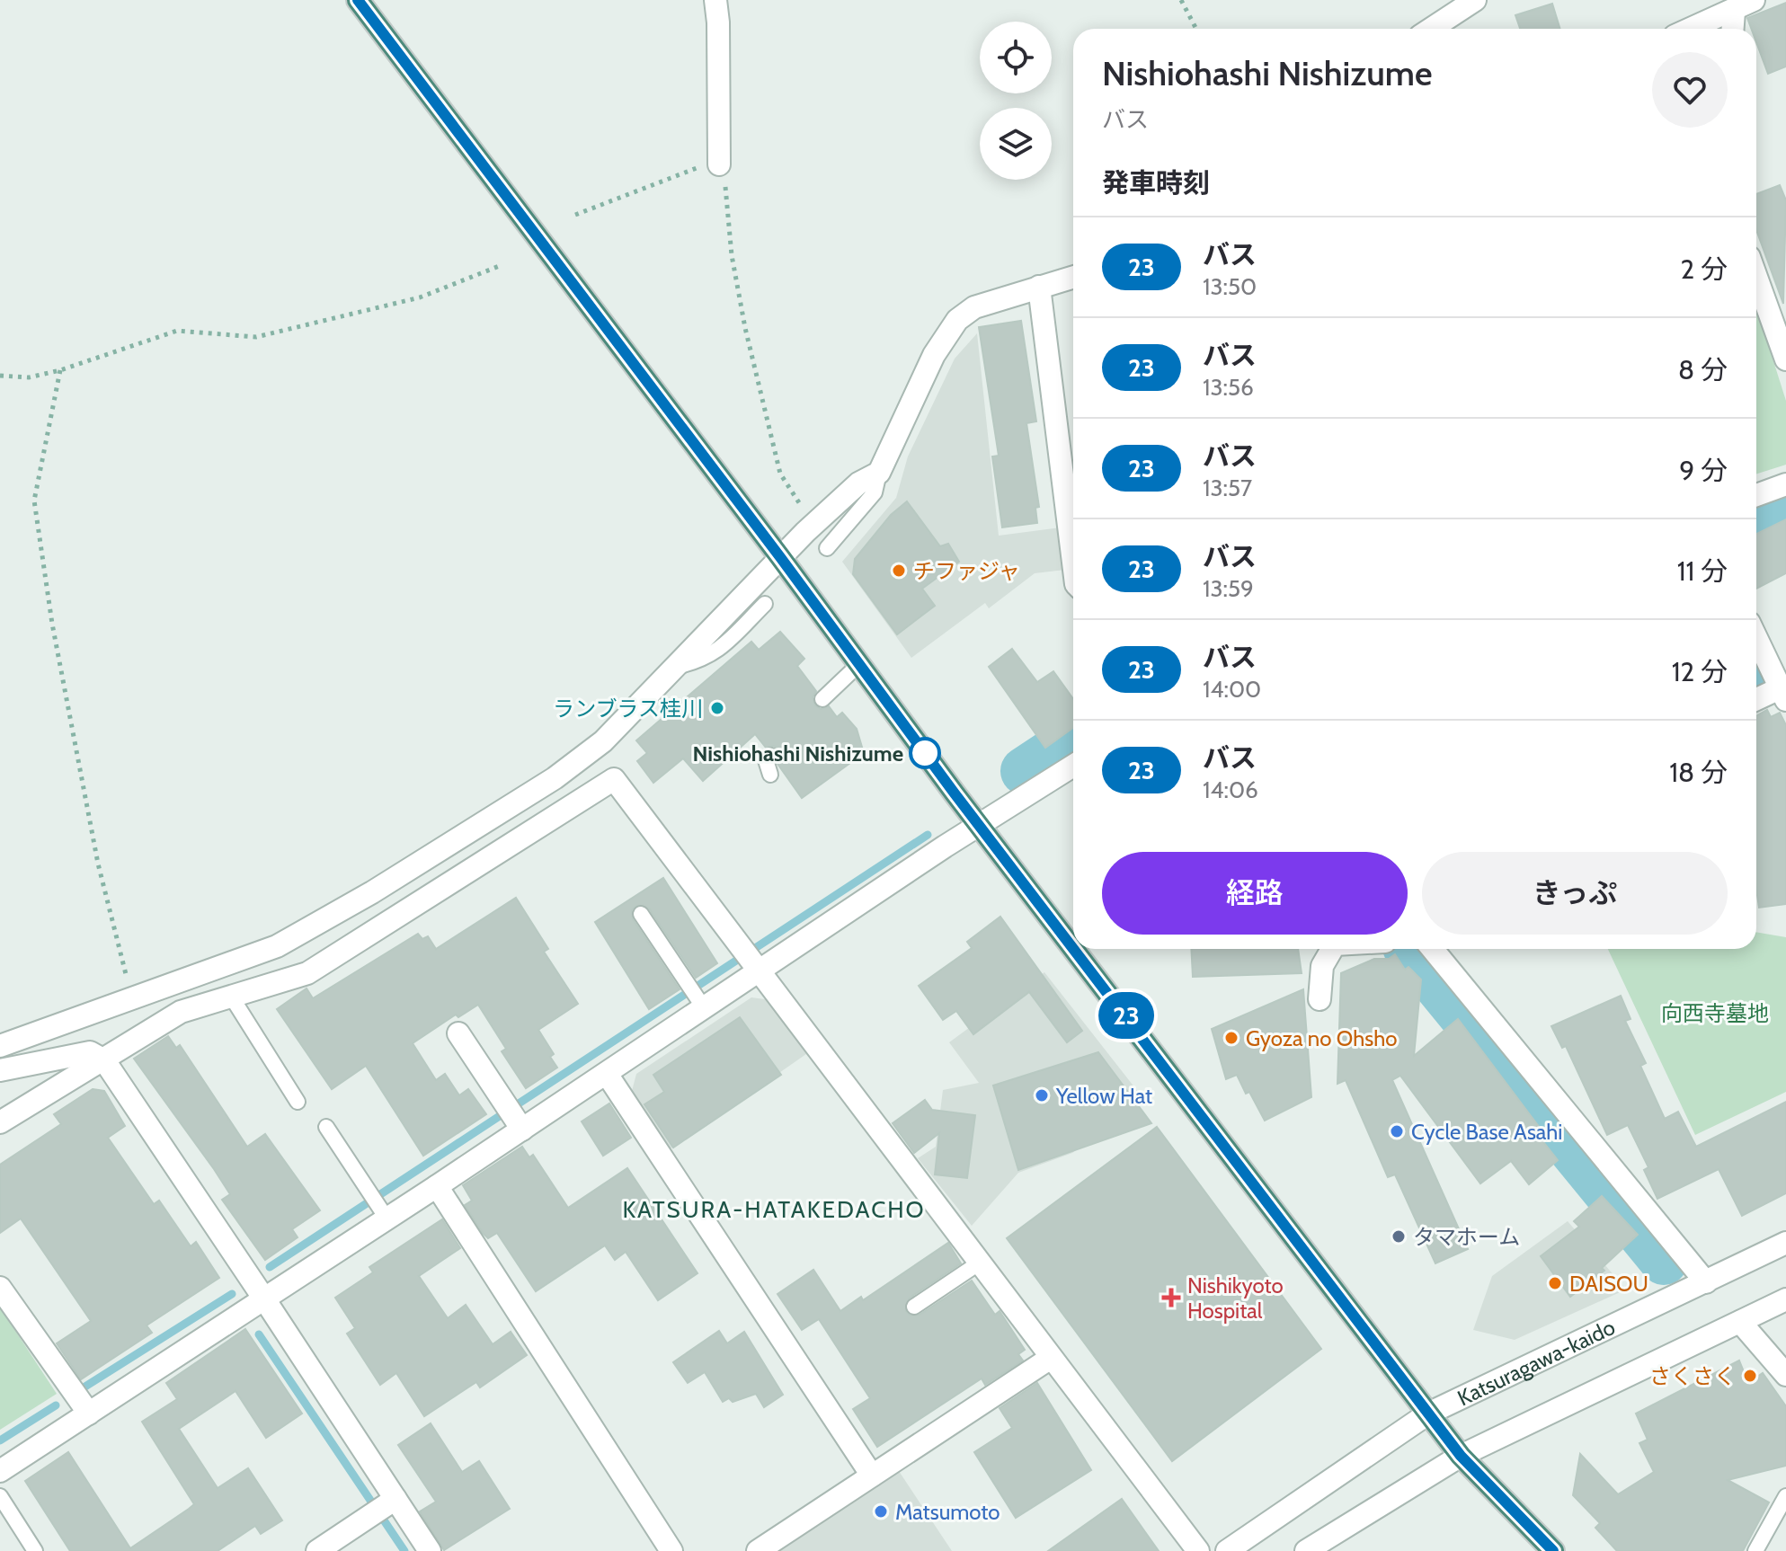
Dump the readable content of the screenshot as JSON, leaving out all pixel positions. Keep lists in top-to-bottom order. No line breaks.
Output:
{"streets":{"street":["Katsuragawa-kaido"]},"districts":["KATSURA-HATAKEDACHO"],"parks":["向西寺墓地"],"places":{"other":["チファジャ","ランブラス桂川","Nishiohashi Nishizume","Gyoza no Ohsho","Yellow Hat","Cycle Base Asahi","タマホーム","DAISOU","さくさく","Matsumoto"],"health":["Nishikyoto Hospital"]},"lines":["bus line 23"],"page":{"on_map":"23","heading":[["Nishiohashi Nishizume","バス"],"発車時刻"],"list":[{"mark":"23","name":"バス","note":"13:50","value":"2 分"},{"mark":"23","name":"バス","note":"13:56","value":"8 分"},{"mark":"23","name":"バス","note":"13:57","value":"9 分"},{"mark":"23","name":"バス","note":"13:59","value":"11 分"},{"mark":"23","name":"バス","note":"14:00","value":"12 分"},{"mark":"23","name":"バス","note":"14:06","value":"18 分"}],"buttons":["経路","きっぷ"]}}
